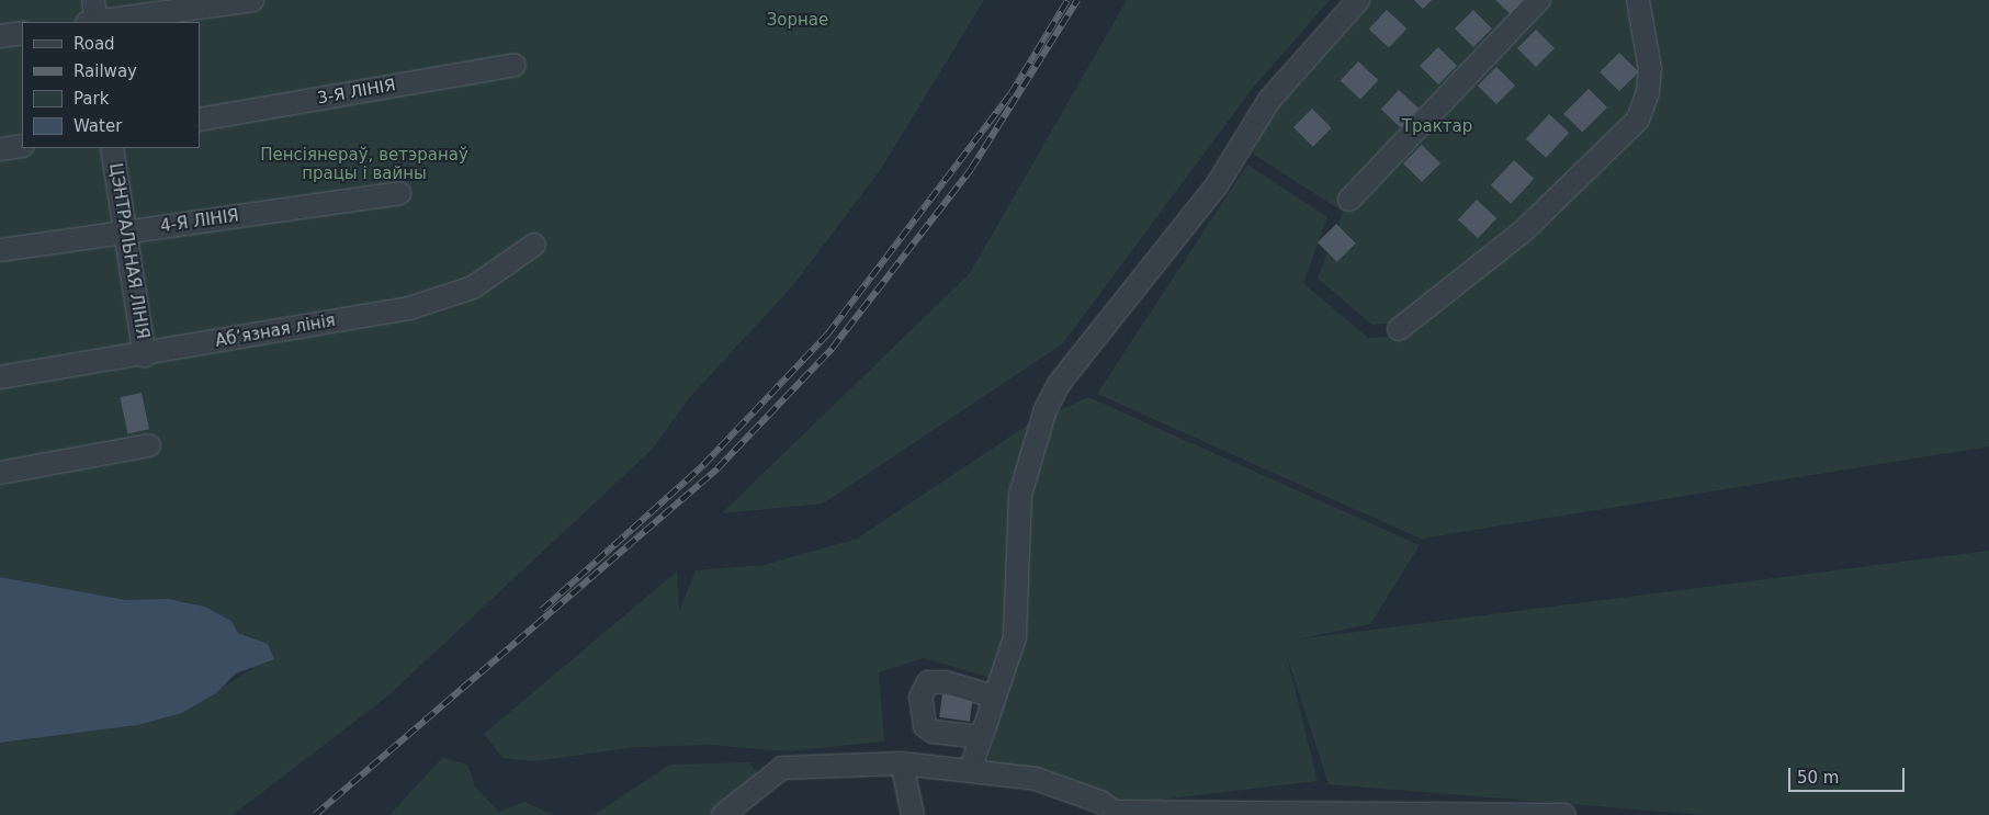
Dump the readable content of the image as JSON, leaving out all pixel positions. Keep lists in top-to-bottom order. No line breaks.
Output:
{"streets":{"street":["3-Я ЛІНІЯ","4-Я ЛІНІЯ","ЦЭНТРАЛЬНАЯ ЛІНІЯ","Абʼязная лінія"]},"crossings":[["4-Я ЛІНІЯ","ЦЭНТРАЛЬНАЯ ЛІНІЯ"],["ЦЭНТРАЛЬНАЯ ЛІНІЯ","Абʼязная лінія"]],"parks":["Зорнае","Трактар","Пенсіянераў, ветэранаў працы і вайны"],"legend":["Road","Railway","Park","Water"],"scale_bar":"50 m"}
